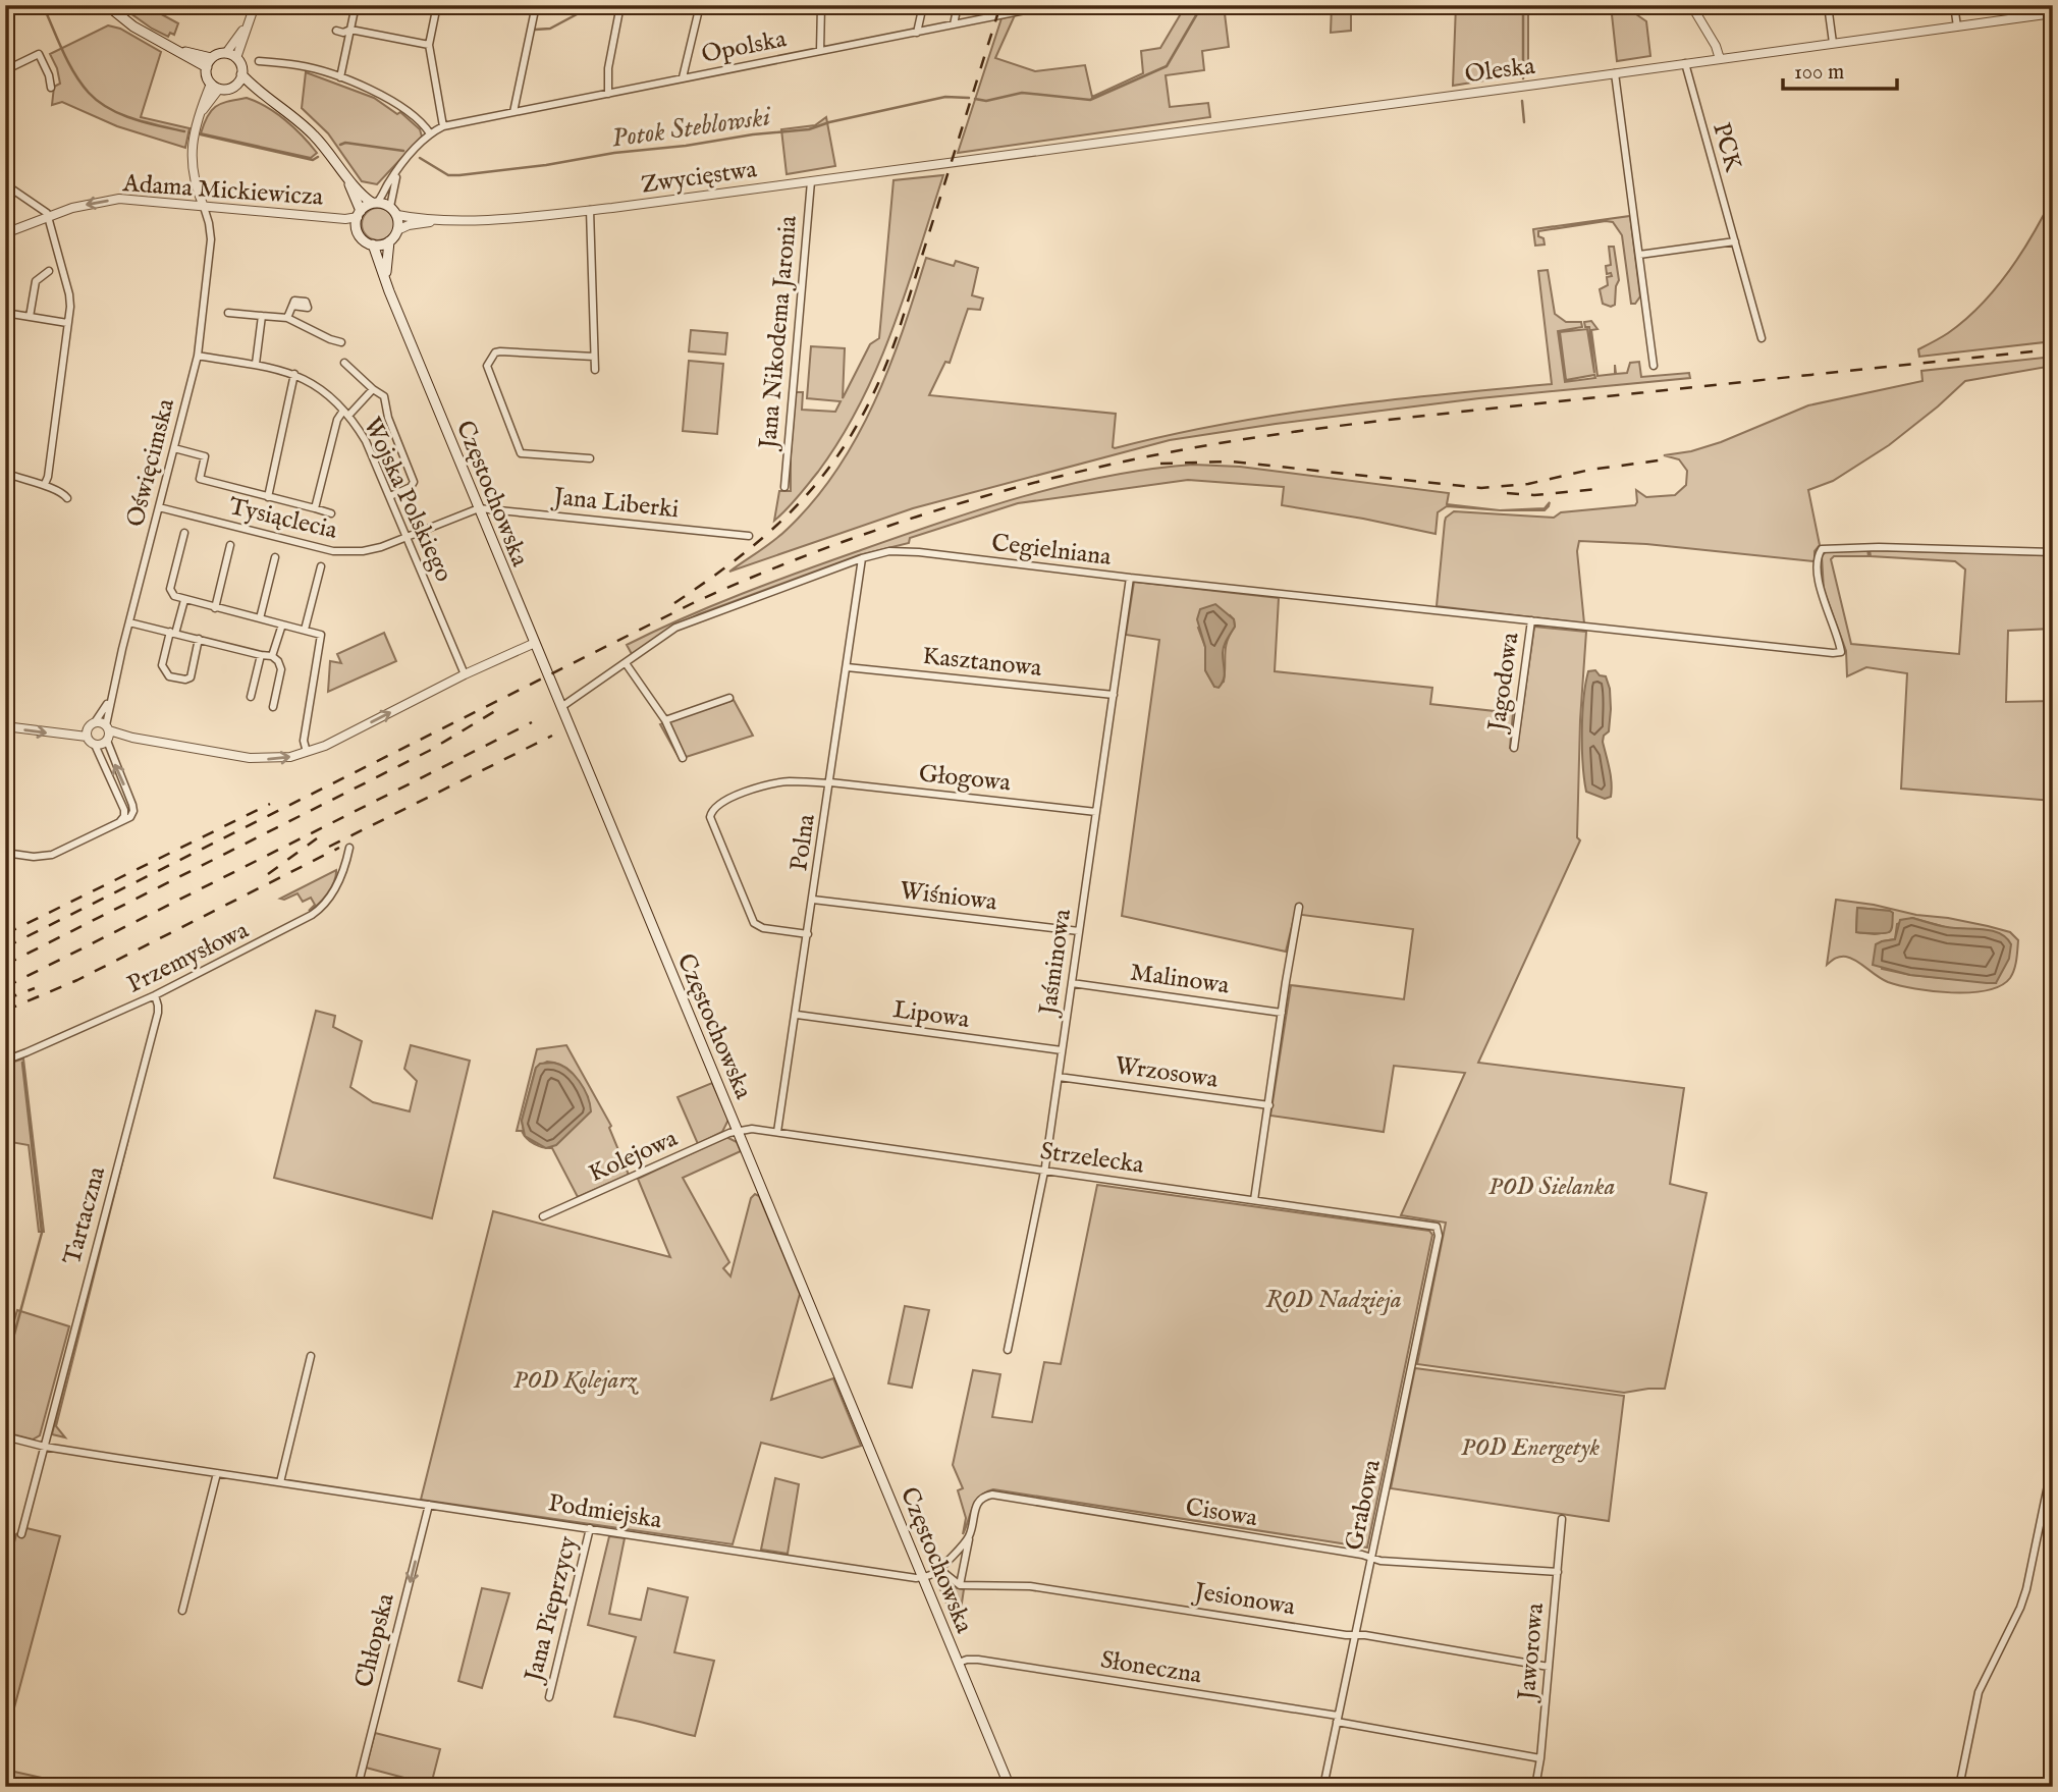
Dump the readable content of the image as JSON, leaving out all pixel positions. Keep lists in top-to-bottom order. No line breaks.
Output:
{"streets":{"main road":["Częstochowska"],"street":["Opolska","Oleska","PCK","Zwycięstwa","Adama Mickiewicza","Jana Nikodema Jaronia","Oświęcimska","Wojska Polskiego","Jana Liberki","Tysiąclecia","Cegielniana","Kasztanowa","Jagodowa","Głogowa","Polna","Wiśniowa","Przemysłowa","Jaśminowa","Malinowa","Lipowa","Wrzosowa","Kolejowa","Strzelecka","Tartaczna","Grabowa","Podmiejska","Cisowa","Jesionowa","Jana Pieprzycy","Chłopska","Jaworowa","Słoneczna"]},"crossings":[["Oleska","PCK"],["Oleska","Zwycięstwa"],["Zwycięstwa","Adama Mickiewicza"],["Zwycięstwa","Jana Nikodema Jaronia"],["Zwycięstwa","Częstochowska"],["Adama Mickiewicza","Oświęcimska"],["Adama Mickiewicza","Częstochowska"],["Oświęcimska","Wojska Polskiego"],["Oświęcimska","Tysiąclecia"],["Częstochowska","Jana Liberki"],["Częstochowska","Tysiąclecia"],["Częstochowska","Cegielniana"],["Częstochowska","Kolejowa"],["Częstochowska","Strzelecka"],["Częstochowska","Podmiejska"],["Częstochowska","Cisowa"],["Częstochowska","Słoneczna"],["Wojska Polskiego","Tysiąclecia"],["Jana Liberki","Tysiąclecia"],["Cegielniana","Jagodowa"],["Cegielniana","Polna"],["Cegielniana","Jaśminowa"],["Kasztanowa","Polna"],["Kasztanowa","Jaśminowa"],["Głogowa","Polna"],["Głogowa","Jaśminowa"],["Polna","Wiśniowa"],["Polna","Lipowa"],["Polna","Strzelecka"],["Wiśniowa","Jaśminowa"],["Przemysłowa","Tartaczna"],["Jaśminowa","Malinowa"],["Jaśminowa","Lipowa"],["Jaśminowa","Wrzosowa"],["Jaśminowa","Strzelecka"],["Kolejowa","Strzelecka"],["Strzelecka","Grabowa"],["Tartaczna","Podmiejska"],["Grabowa","Cisowa"],["Grabowa","Jesionowa"],["Grabowa","Słoneczna"],["Podmiejska","Cisowa"],["Podmiejska","Jana Pieprzycy"],["Podmiejska","Chłopska"],["Cisowa","Jaworowa"],["Jesionowa","Jaworowa"],["Jaworowa","Słoneczna"]],"one_way":["Adama Mickiewicza","Chłopska"],"water":["Potok Steblowski"],"parks":["POD Sielanka","ROD Nadzieja","POD Kolejarz","POD Energetyk"],"scale_bar":"100 m"}
